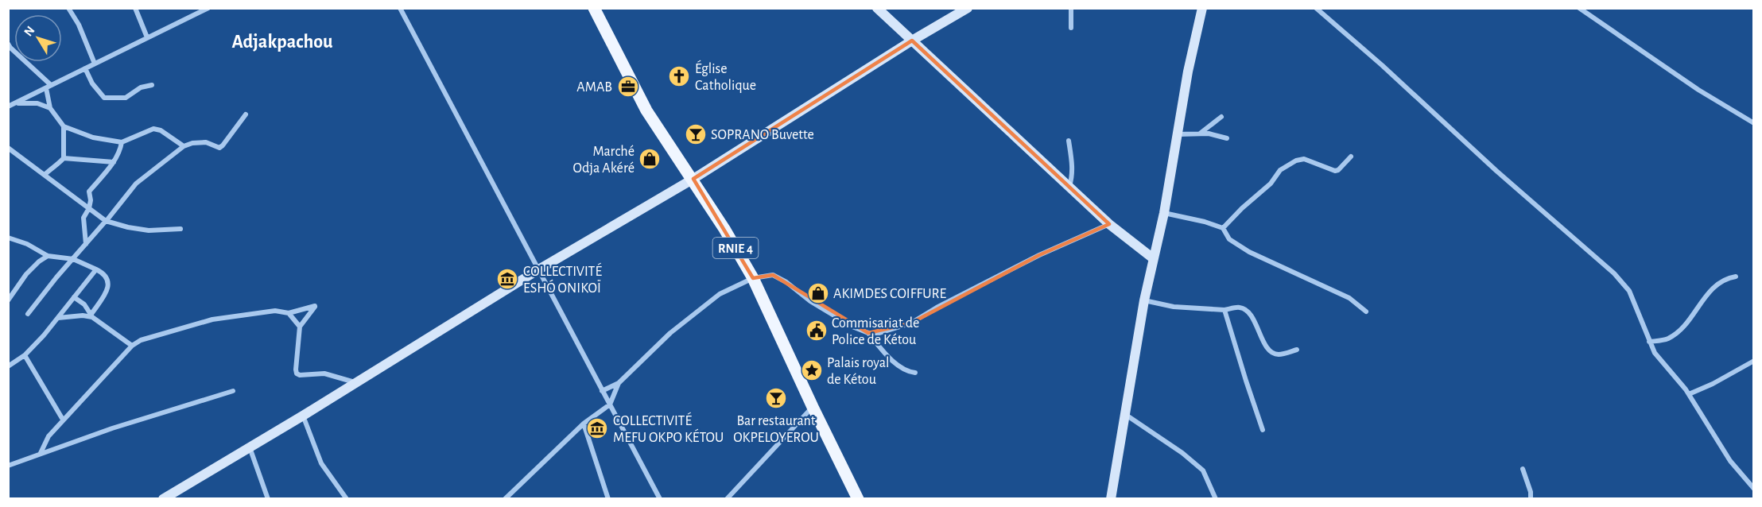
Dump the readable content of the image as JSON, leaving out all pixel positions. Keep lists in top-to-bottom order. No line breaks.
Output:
{"streets":{"main road":["RNIE 4"]},"districts":["Adjakpachou"],"places":{"church":["Église Catholique"],"office":["AMAB"],"bar":["SOPRANO Buvette","Bar restaurant OKPELOYEROU"],"shop":["Marché Odja Akéré","AKIMDES COIFFURE"],"museum":["COLLECTIVITÉ ESHÓ ONIKOÏ","COLLECTIVITÉ MEFU OKPO KÉTOU"],"public building":["Commisariat de Police de Kétou"],"place":["Palais royal de Kétou"]},"north":"top left"}
